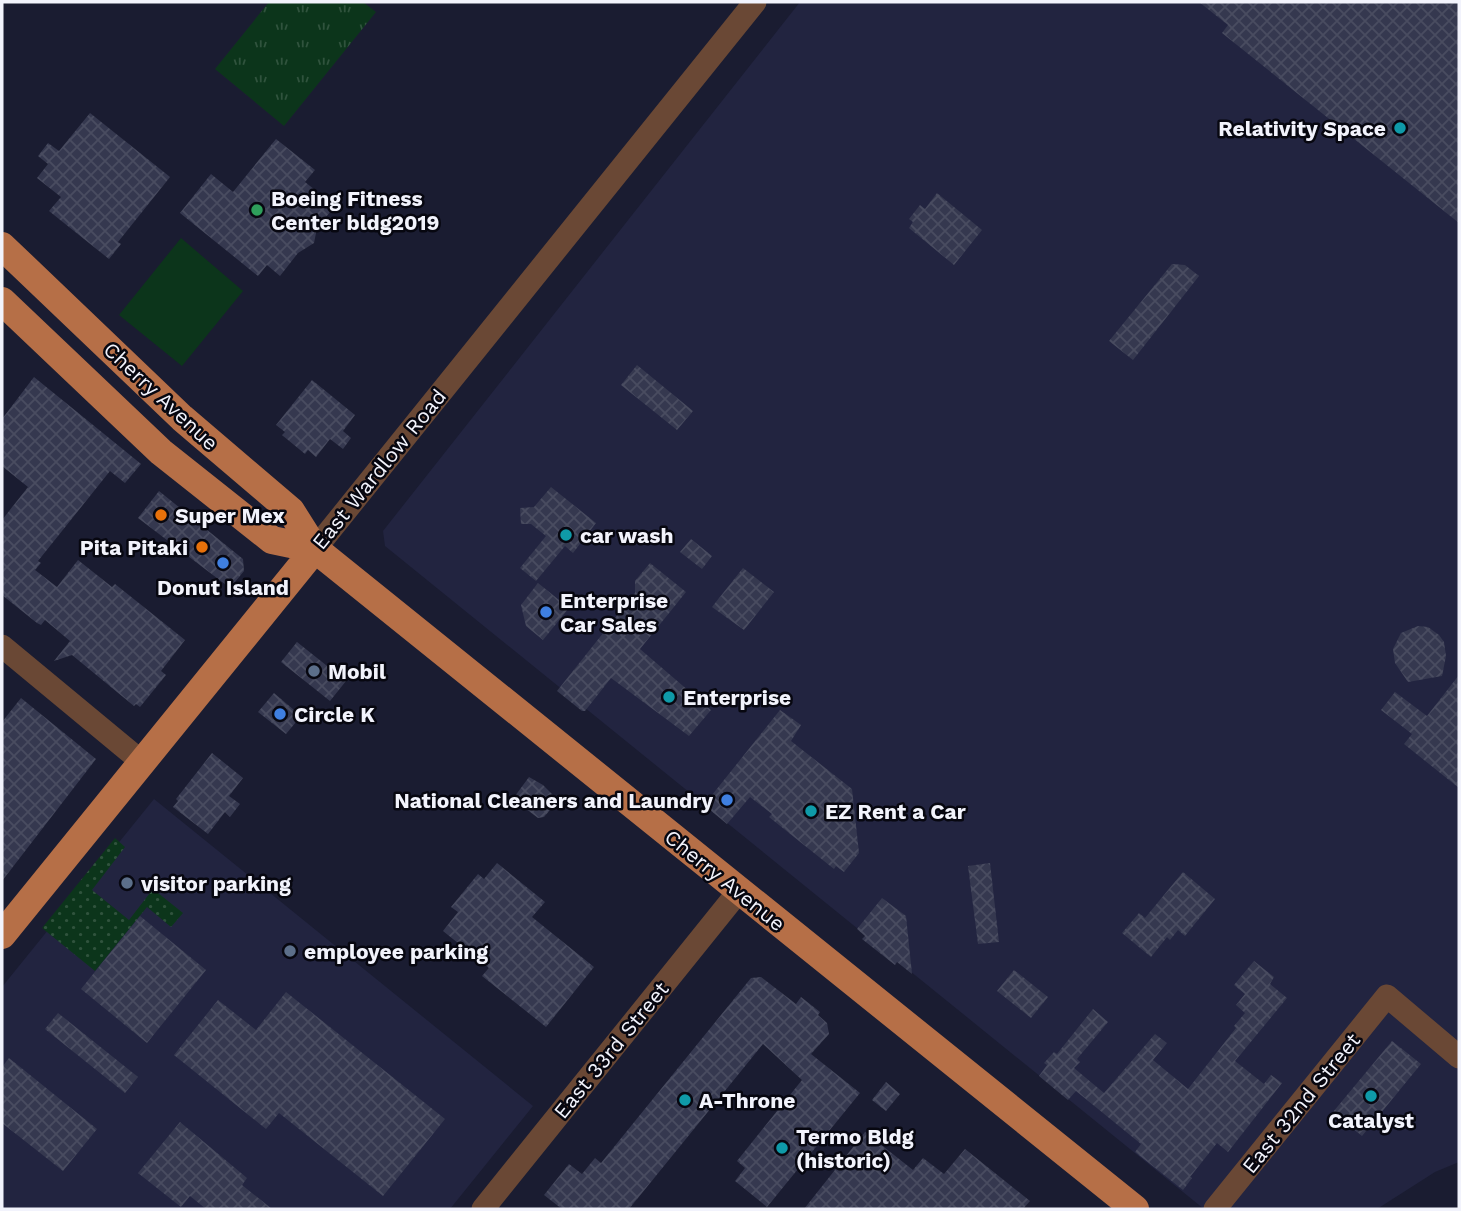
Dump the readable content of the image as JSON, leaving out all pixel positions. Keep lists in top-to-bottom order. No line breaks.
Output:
{"streets":{"main road":["Cherry Avenue","East Wardlow Road"],"street":["East 33rd Street","East 32nd Street"]},"crossings":[["Cherry Avenue","East Wardlow Road"],["Cherry Avenue","East 33rd Street"]],"places":["Relativity Space","Boeing Fitness Center bldg2019","Super Mex","car wash","Pita Pitaki","Donut Island","Enterprise Car Sales","Mobil","Enterprise","Circle K","National Cleaners and Laundry","EZ Rent a Car","visitor parking","employee parking","Catalyst","A-Throne","Termo Bldg (historic)"]}
